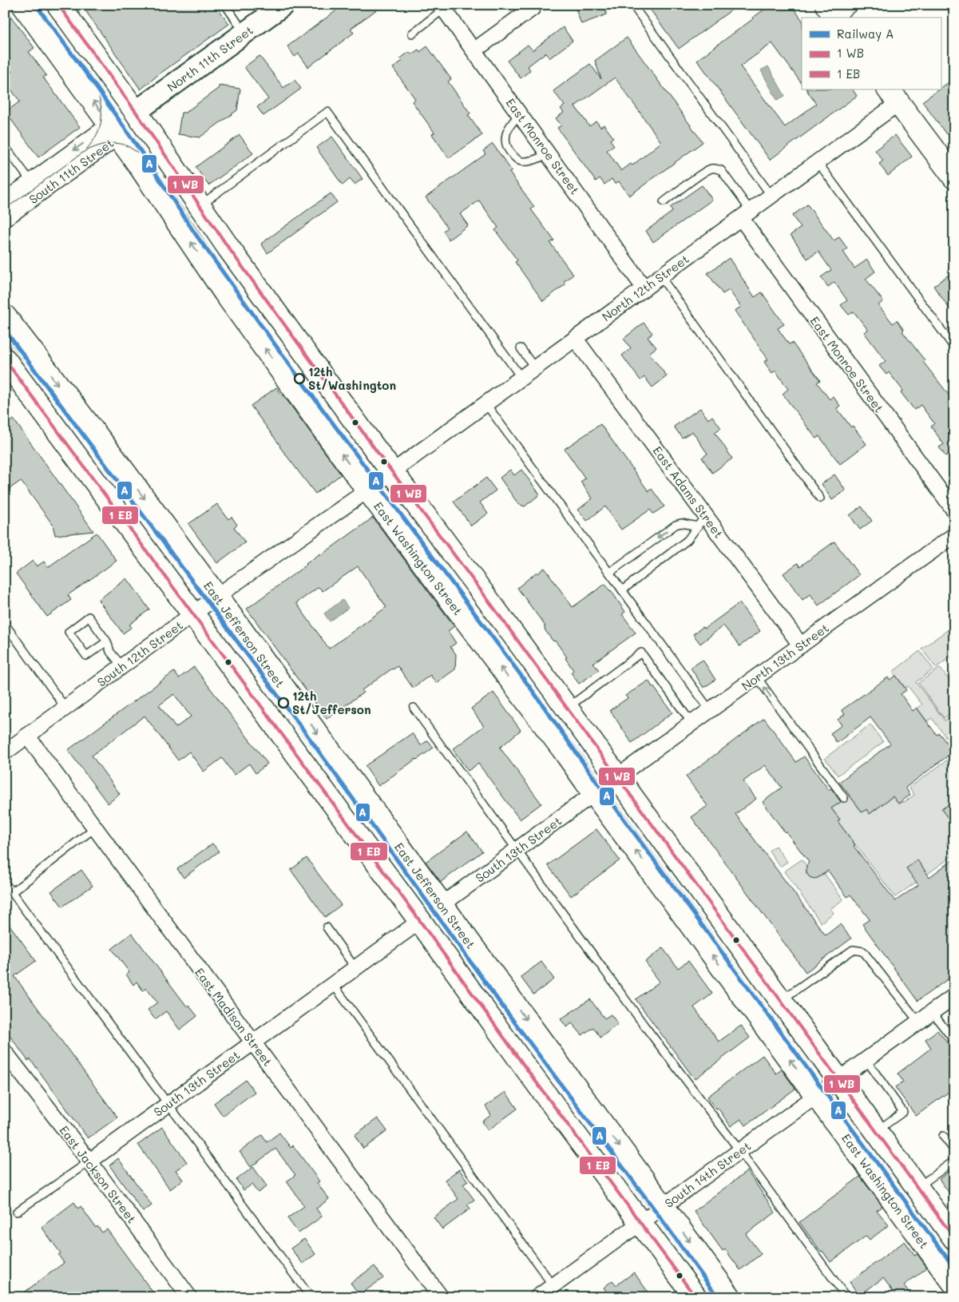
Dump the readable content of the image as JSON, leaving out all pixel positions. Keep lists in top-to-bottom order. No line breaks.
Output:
{"streets":{"main road":["East Washington Street","East Jefferson Street"],"street":["North 11th Street","East Monroe Street","South 11th Street","North 12th Street","East Adams Street","South 12th Street","North 13th Street","South 13th Street","East Madison Street","East Jackson Street","South 14th Street"]},"crossings":[["North 11th Street","East Washington Street"],["East Monroe Street","North 12th Street"],["South 11th Street","East Washington Street"],["North 12th Street","East Adams Street"],["North 12th Street","East Washington Street"],["North 12th Street","South 12th Street"],["East Adams Street","North 13th Street"],["East Washington Street","South 12th Street"],["East Washington Street","North 13th Street"],["East Washington Street","South 13th Street"],["East Washington Street","South 14th Street"],["East Jefferson Street","South 12th Street"],["East Jefferson Street","South 13th Street"],["East Jefferson Street","South 14th Street"],["South 12th Street","East Madison Street"],["South 13th Street","East Madison Street"],["South 13th Street","East Jackson Street"]],"places":["12th St/Washington","12th St/Jefferson"],"lines":["rail line A"],"legend":["Railway A","1 WB","1 EB"]}
